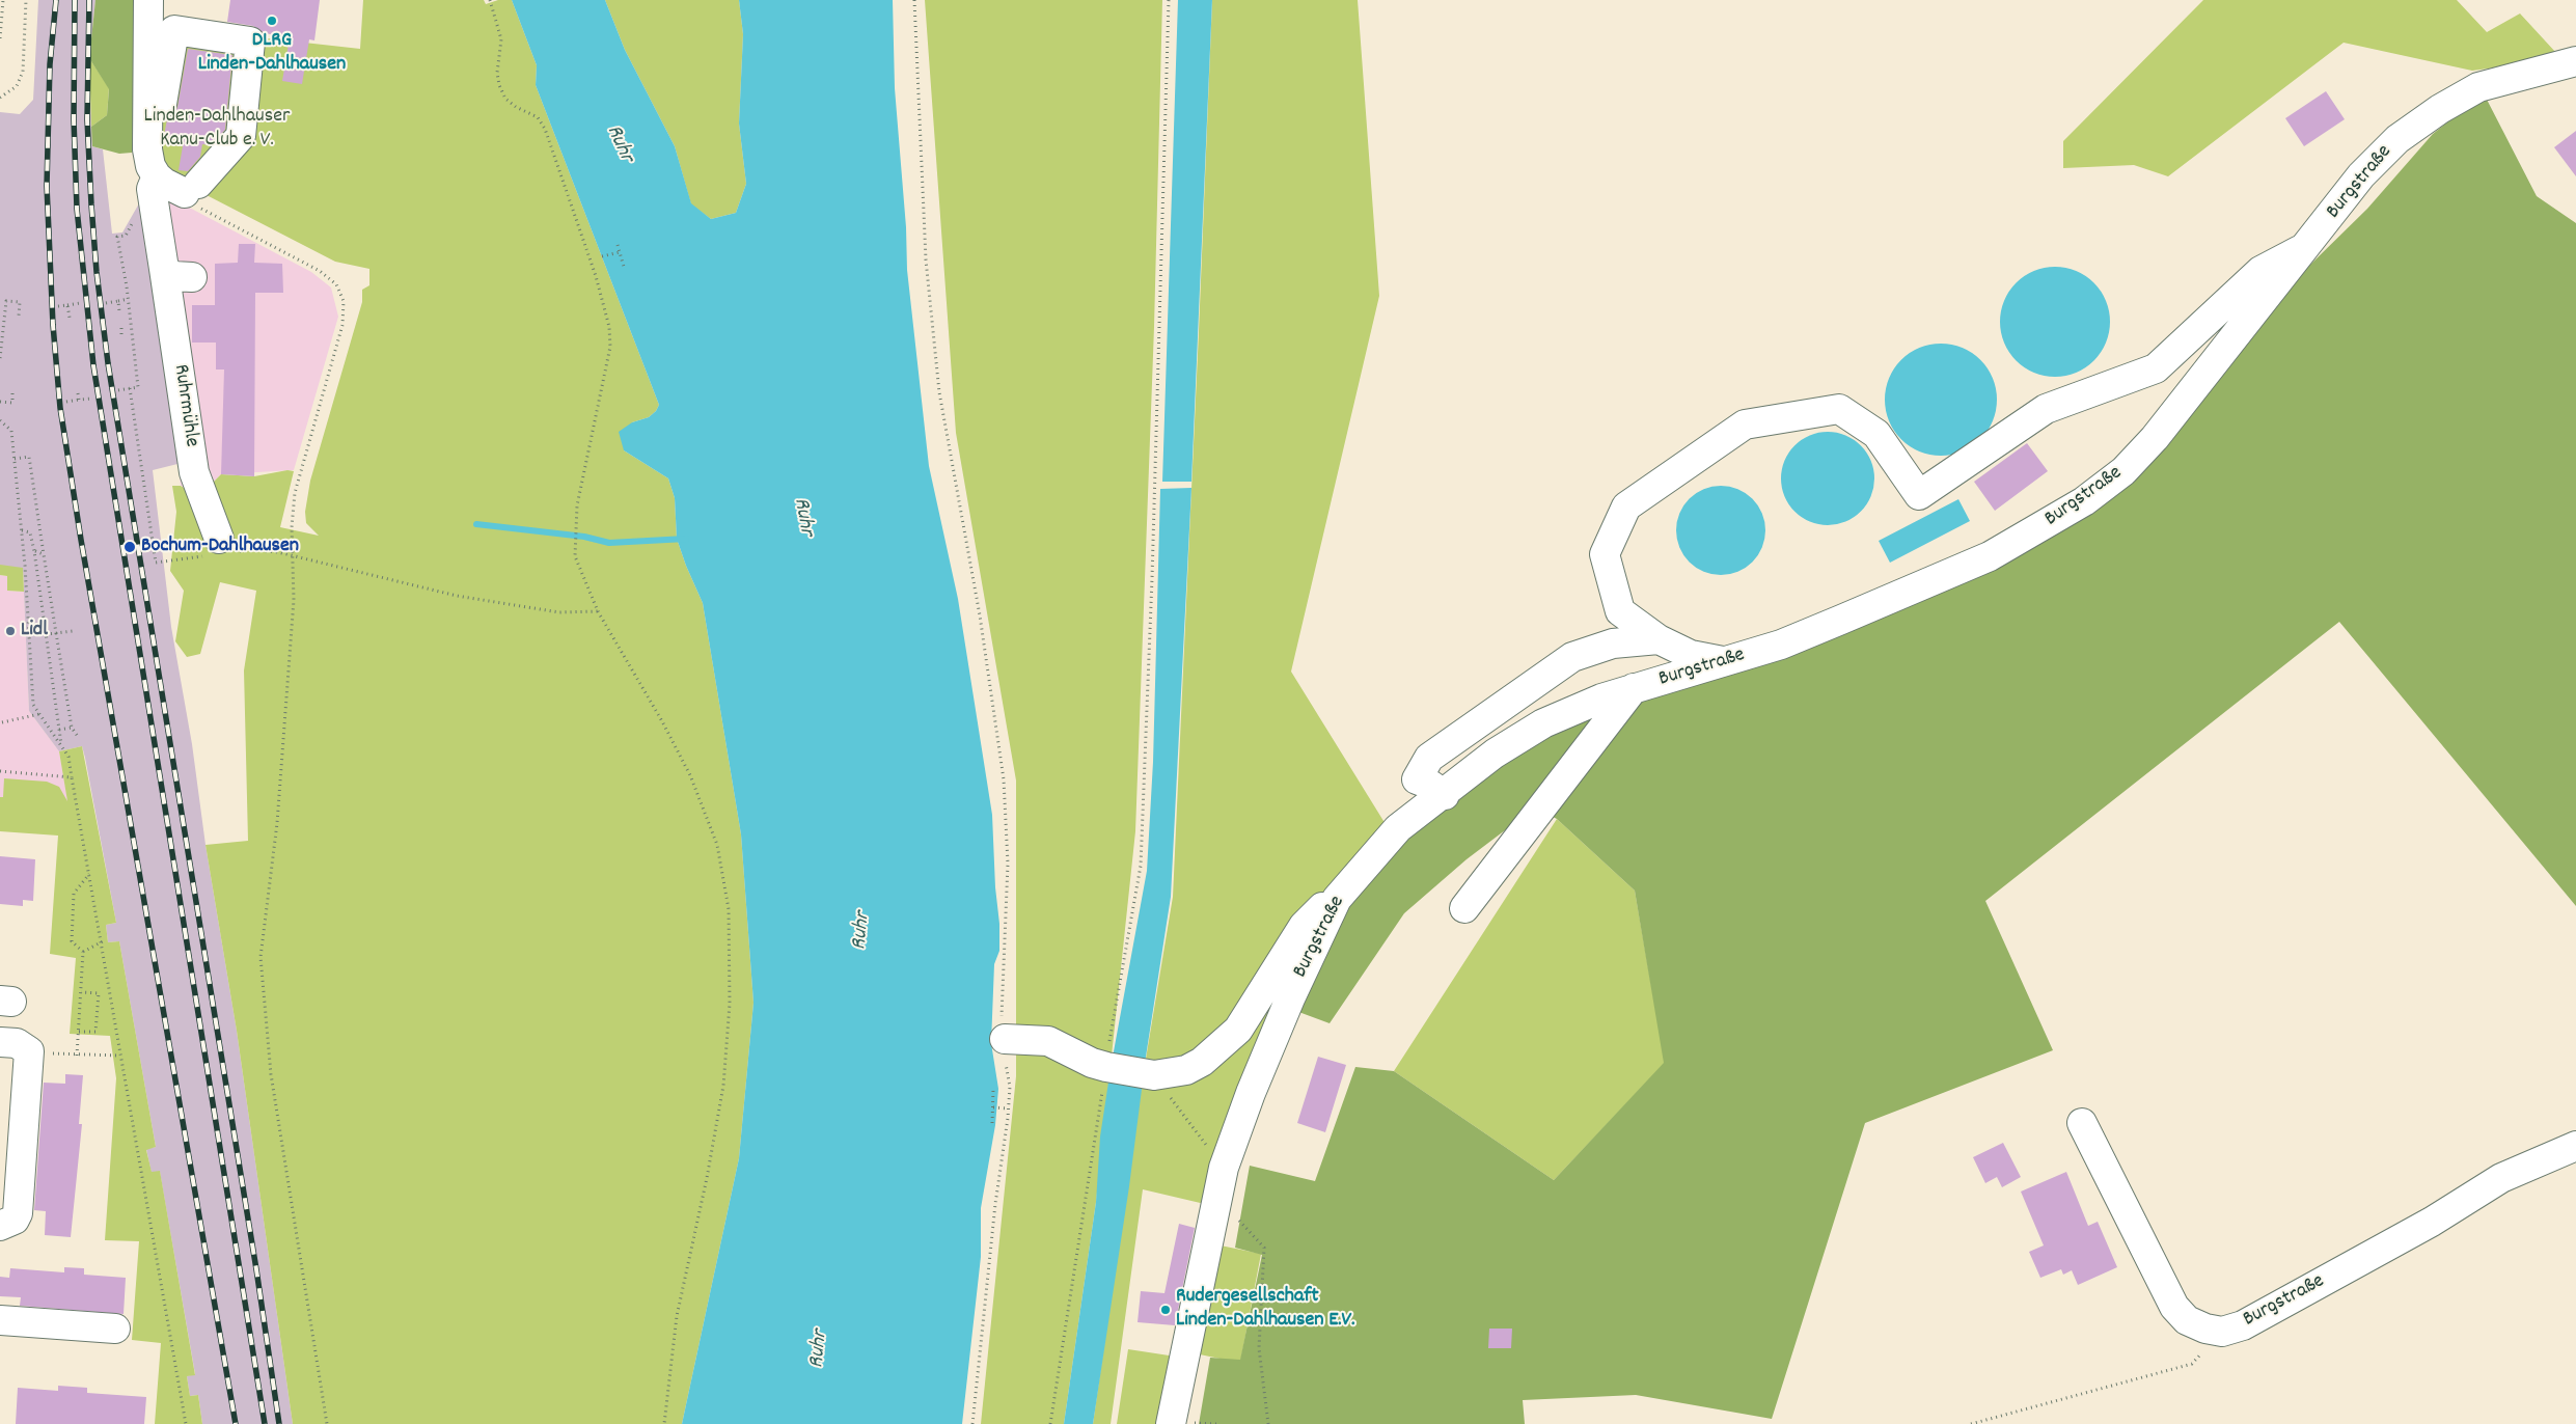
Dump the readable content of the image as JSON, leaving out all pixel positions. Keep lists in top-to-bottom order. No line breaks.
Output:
{"streets":{"street":["Burgstraße","Ruhrmühle"]},"water":["Ruhr"],"parks":["Linden-Dahlhauser Kanu-Club e. V."],"places":["DLRG Linden-Dahlhausen","Bochum-Dahlhausen","Lidl","Rudergesellschaft Linden-Dahlhausen E.V."]}
